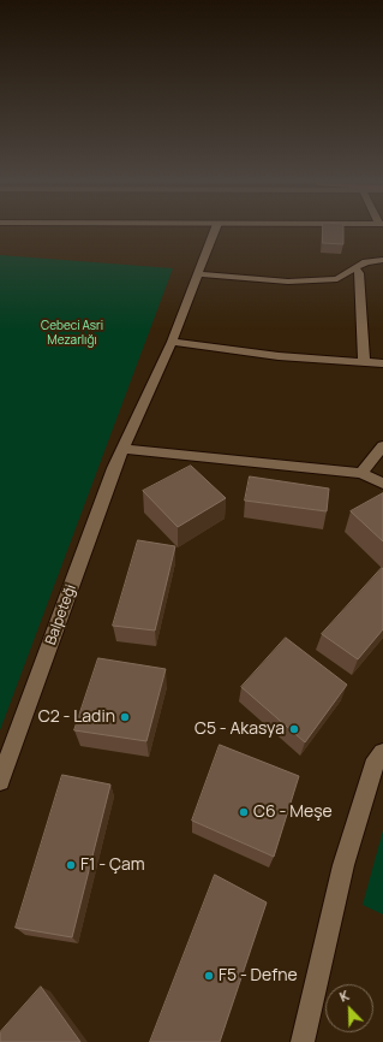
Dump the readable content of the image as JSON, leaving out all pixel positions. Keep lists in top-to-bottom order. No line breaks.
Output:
{"streets":{"street":["Balpeteği"]},"parks":["Cebeci Asri Mezarlığı"],"places":["C2 - Ladin","C5 - Akasya","C6 - Meşe","F1 - Çam","F5 - Defne"],"north":"top left"}
